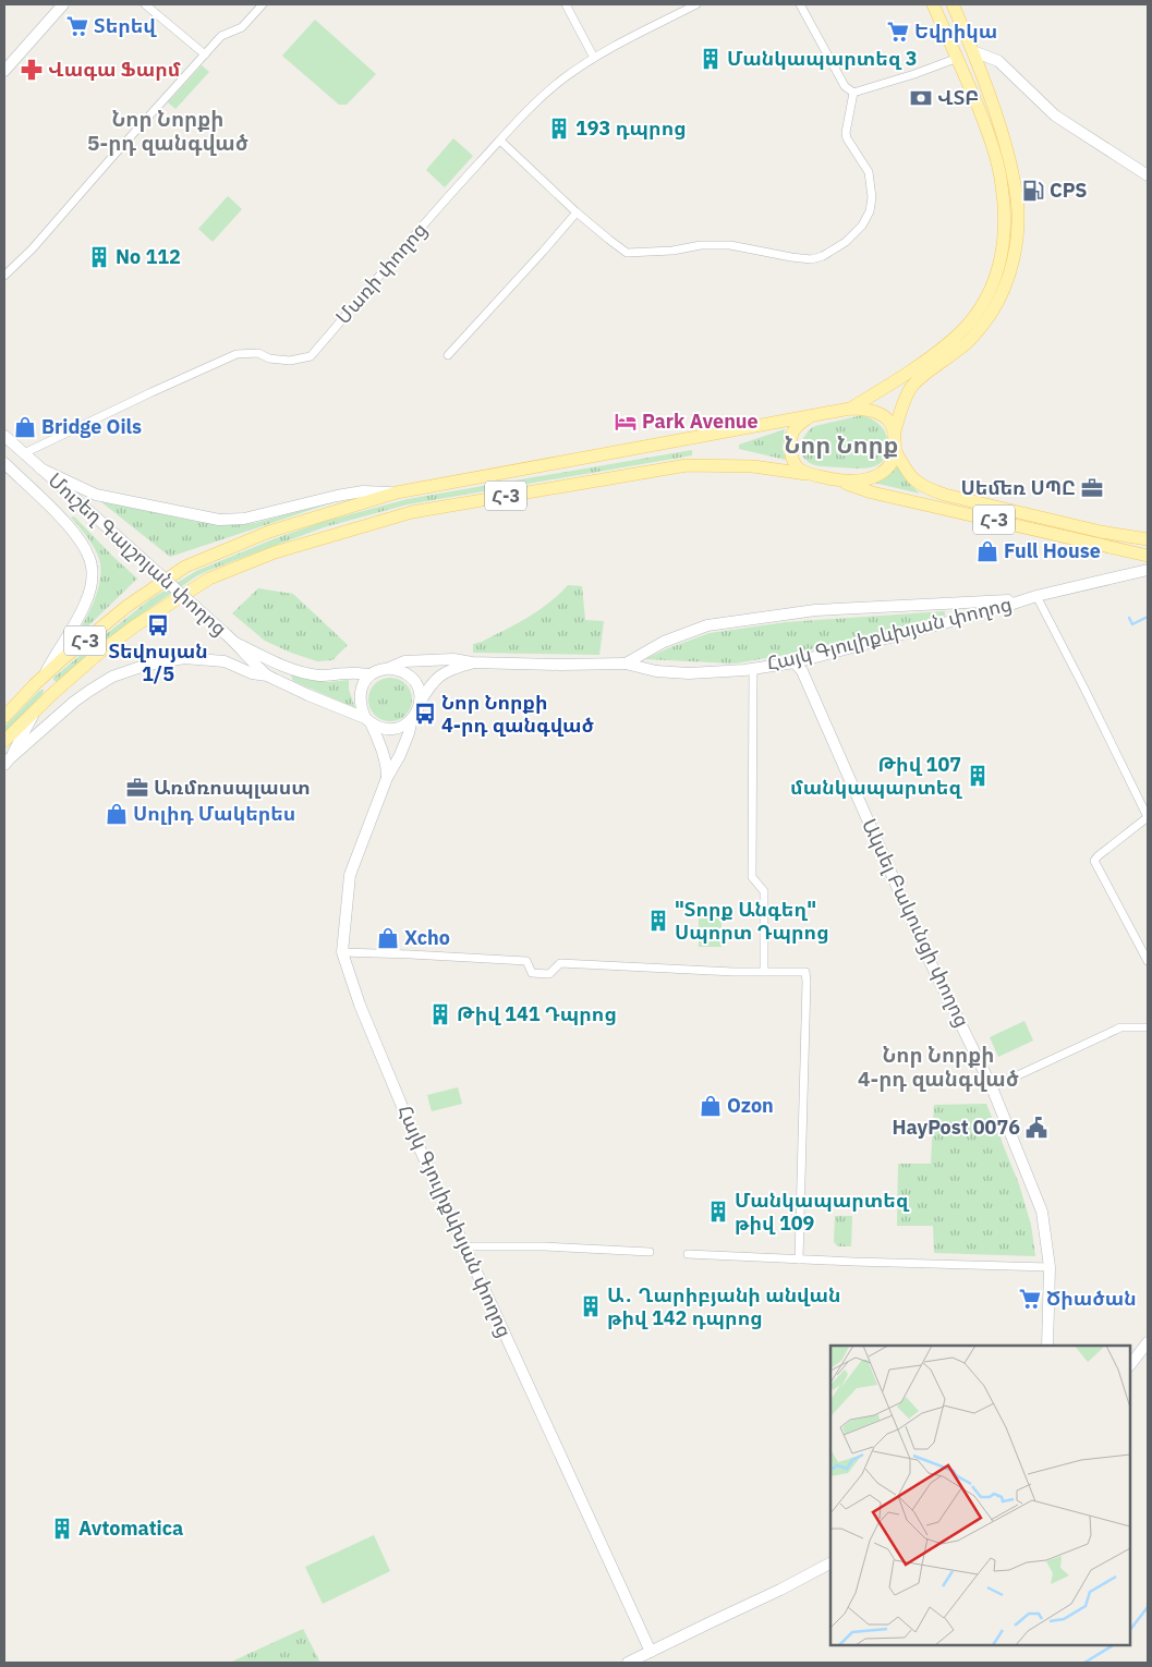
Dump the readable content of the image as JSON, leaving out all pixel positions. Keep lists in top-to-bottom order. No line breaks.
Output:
{"streets":{"main road":["Հ-3","Մուշեղ Գալշոյան փողոց","Հայկ Գյուլիքևխյան փողոց","Ակսել Բակունցի փողոց"],"street":["Մառի փողոց"]},"crossings":[["Մառի փողոց","Մուշեղ Գալշոյան փողոց"],["Հայկ Գյուլիքևխյան փողոց","Ակսել Բակունցի փողոց"]],"districts":["Նոր Նորքի 5-րդ զանգված","Նոր Նորք","Նոր Նորքի 4-րդ զանգված"],"places":{"supermarket":["Տերեվ","Եվրիկա","Ծիածան"],"building":["Մանկապարտեզ 3","193 դպրոց","No 112","Թիվ 107 մանկապարտեզ","\"Տորք Անգեղ\" Սպորտ Դպրոց","Թիվ 141 Դպրոց","Մանկապարտեզ թիվ 109","Ա․ Ղարիբյանի անվան թիվ 142 դպրոց","Avtomatica"],"pharmacy":["Վագա Ֆարմ"],"bank":["ՎՏԲ"],"fuel station":["CPS"],"hotel":["Park Avenue"],"shop":["Bridge Oils","Full House","Սոլիդ Մակերես","Xcho","Ozon"],"office":["Սեմեռ ՍՊԸ","Առմռոսպլաստ"],"bus stop":["Տեվոսյան 1/5","Նոր Նորքի 4-րդ զանգված"],"public building":["HayPost 0076"]}}
